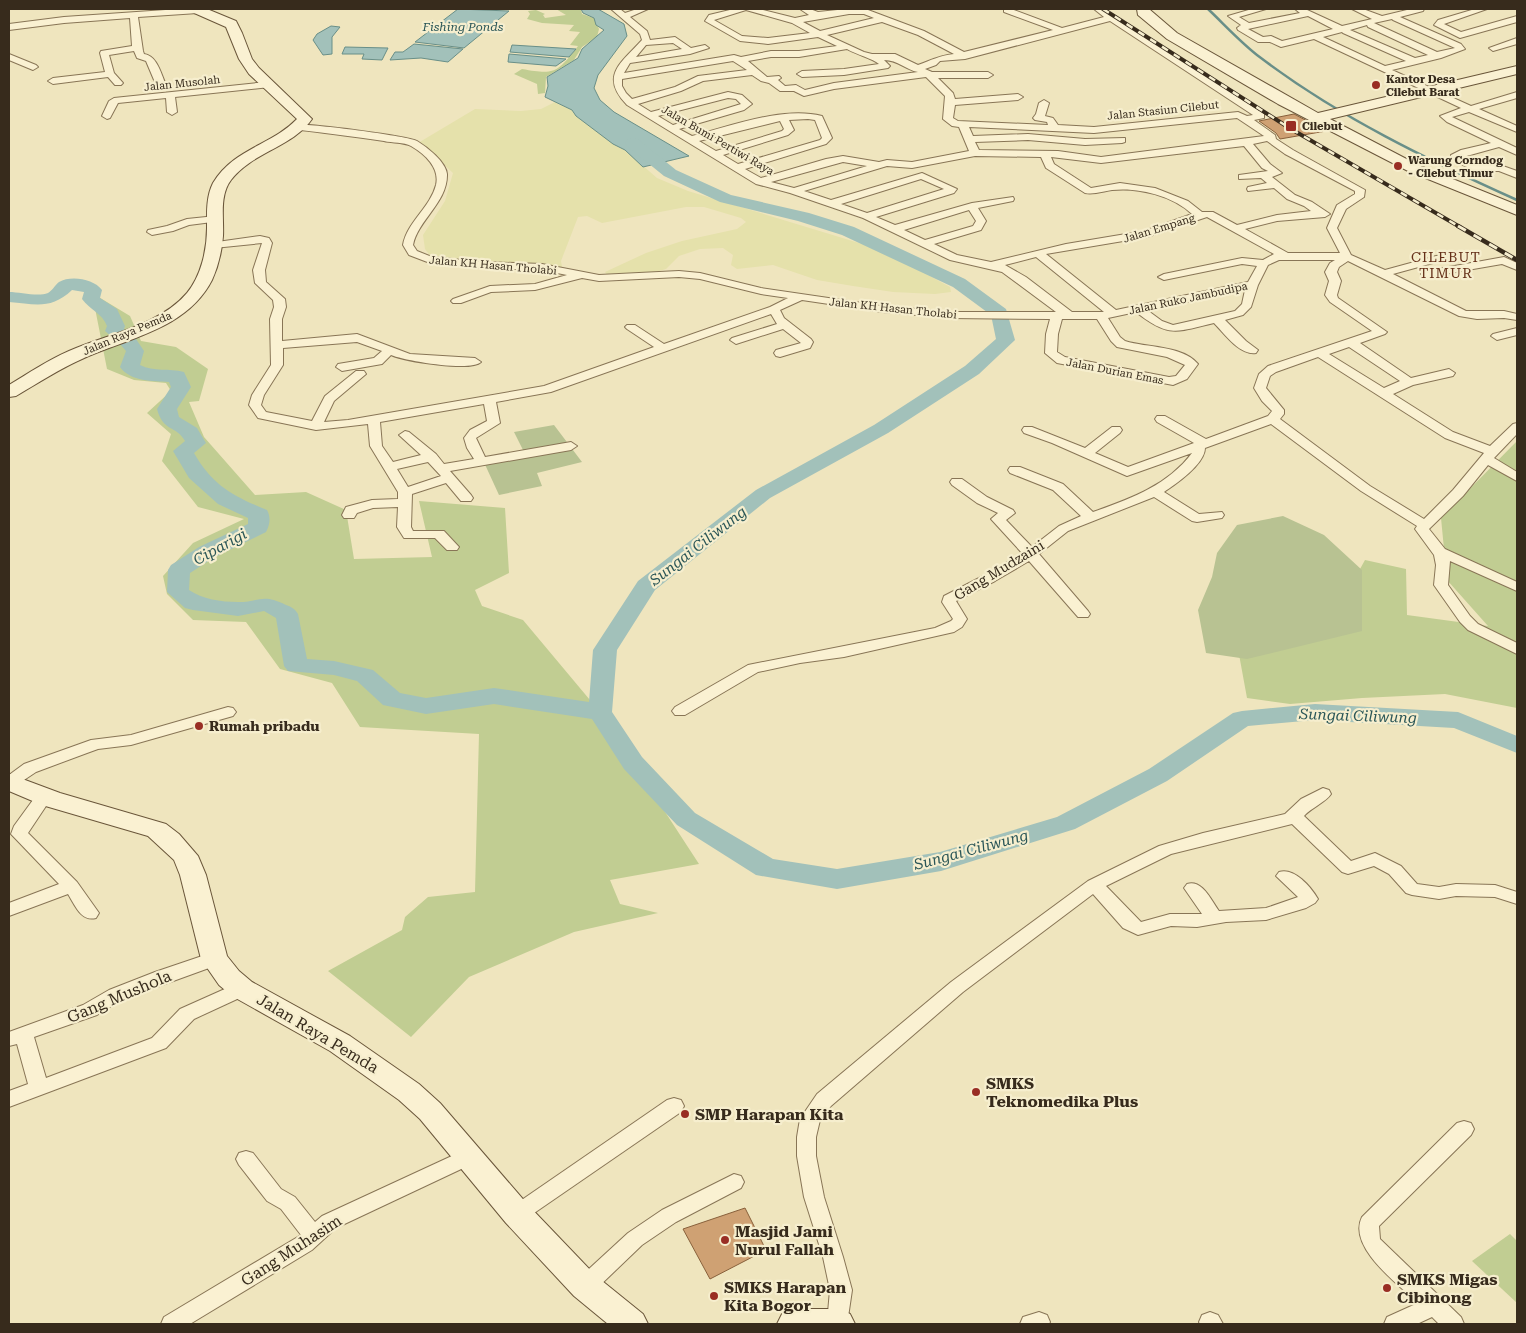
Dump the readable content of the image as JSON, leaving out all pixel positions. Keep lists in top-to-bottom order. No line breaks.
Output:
{"streets":{"main road":["Jalan Raya Pemda"],"street":["Jalan Musolah","Jalan Stasiun Cilebut","Jalan Bumi Pertiwi Raya","Jalan Empang","Jalan KH Hasan Tholabi","Jalan Ruko Jambudipa","Jalan Durian Emas","Gang Mudzaini","Gang Mushola","Gang Muhasim"]},"crossings":[["Jalan Bumi Pertiwi Raya","Jalan Empang"],["Jalan Bumi Pertiwi Raya","Jalan Ruko Jambudipa"],["Jalan Bumi Pertiwi Raya","Jalan Durian Emas"],["Jalan KH Hasan Tholabi","Jalan Ruko Jambudipa"],["Jalan KH Hasan Tholabi","Jalan Raya Pemda"],["Jalan Ruko Jambudipa","Jalan Durian Emas"],["Jalan Raya Pemda","Gang Mushola"],["Jalan Raya Pemda","Gang Muhasim"]],"districts":["CILEBUT TIMUR"],"water":["Fishing Ponds","Sungai Ciliwung","Ciparigi"],"places":{"other":["Kantor Desa Cilebut Barat","Warung Corndog - Cilebut Timur","Rumah pribadu","SMKS Teknomedika Plus","SMP Harapan Kita","Masjid Jami Nurul Fallah","SMKS Migas Cibinong","SMKS Harapan Kita Bogor"],"transit":["Cilebut"]}}
